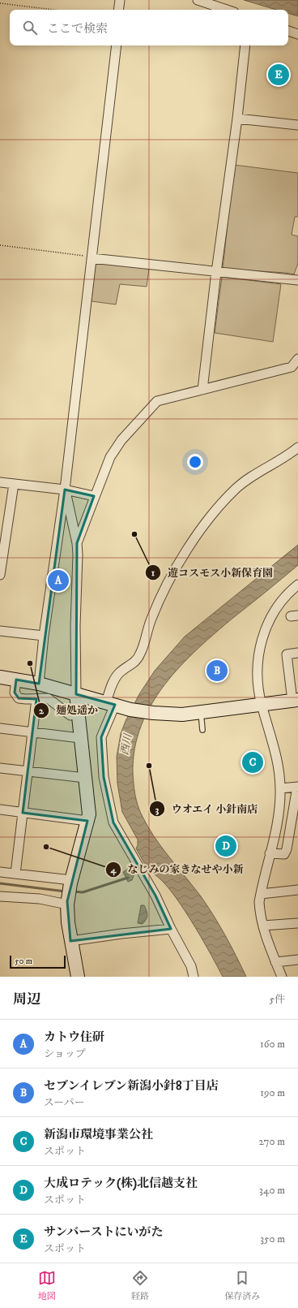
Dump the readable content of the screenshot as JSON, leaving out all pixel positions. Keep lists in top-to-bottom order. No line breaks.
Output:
{"water":["西川"],"places":["遊コスモス小新保育園","麺処遥か","ウオエイ 小針南店","なじみの家きなせや小新"],"scale_bar":"50 m","page":{"search":"ここで検索","pins":["E","A","B","C","D"],"scale":"50 m","heading":["周辺","5件"],"list":[{"mark":"A","name":"カトウ住研","note":"ショップ","value":"160 m"},{"mark":"B","name":"セブンイレブン新潟小針8丁目店","note":"スーパー","value":"190 m"},{"mark":"C","name":"新潟市環境事業公社","note":"スポット","value":"270 m"},{"mark":"D","name":"大成ロテック(株)北信越支社","note":"スポット","value":"340 m"},{"mark":"E","name":"サンバーストにいがた","note":"スポット","value":"350 m"}],"nav":["地図","経路","保存済み"]}}
